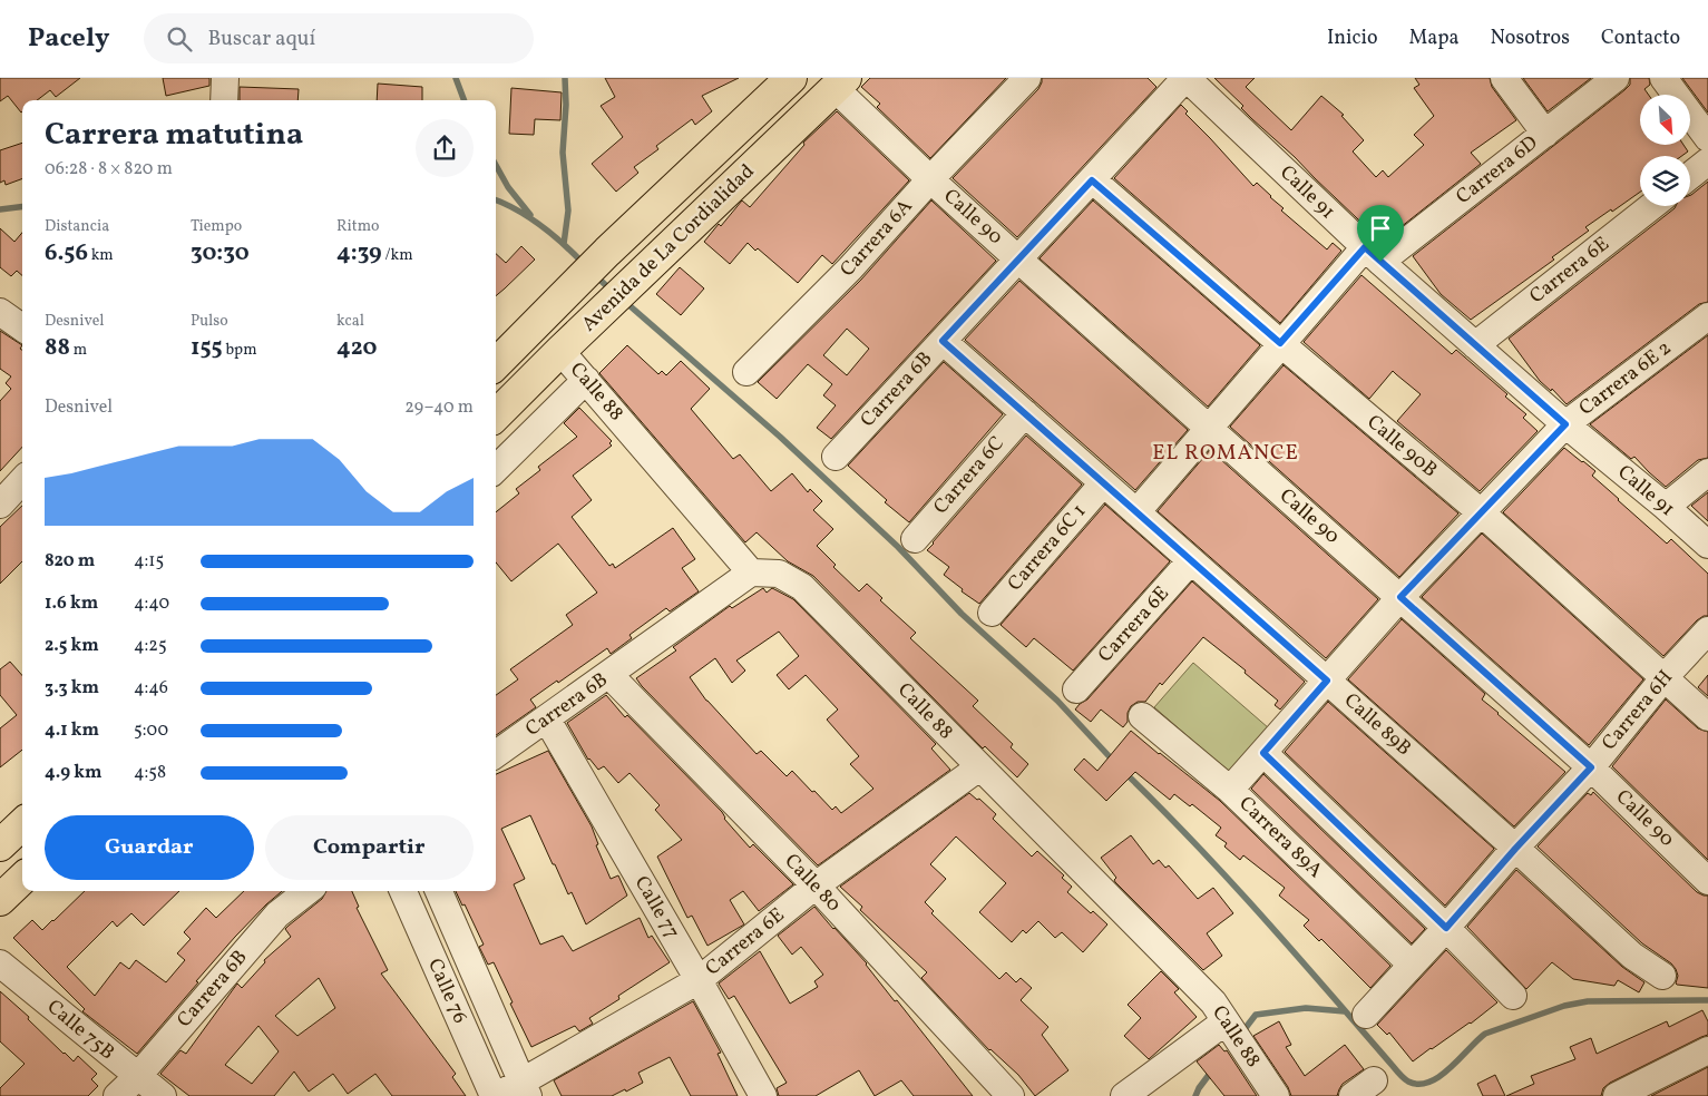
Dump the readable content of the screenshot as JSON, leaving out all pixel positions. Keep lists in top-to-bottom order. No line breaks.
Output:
{"streets":{"main road":["Avenida de La Cordialidad"],"street":["Carrera 6D","Calle 91","Calle 90","Carrera 6A","Carrera 6E","Carrera 6E 2","Carrera 6B","Calle 88","Calle 90B","Carrera 6C","Carrera 6C 1","Carrera 6H","Calle 89B","Carrera 89A","Calle 80","Calle 77","Calle 76","Calle 75B"]},"crossings":[["Carrera 6D","Calle 91"],["Carrera 6D","Calle 90"],["Carrera 6D","Calle 90B"],["Carrera 6D","Calle 89B"],["Calle 91","Carrera 6E"],["Calle 91","Carrera 6E 2"],["Calle 91","Carrera 6B"],["Calle 90","Carrera 6A"],["Calle 90","Avenida de La Cordialidad"],["Calle 90","Carrera 6E 2"],["Calle 90","Carrera 6B"],["Calle 90","Carrera 6H"],["Avenida de La Cordialidad","Calle 88"],["Carrera 6E","Calle 88"],["Carrera 6E","Calle 89B"],["Carrera 6E","Calle 80"],["Carrera 6E","Calle 77"],["Carrera 6E","Calle 76"],["Carrera 6E 2","Calle 90B"],["Carrera 6E 2","Calle 89B"],["Carrera 6E 2","Carrera 89A"],["Carrera 6B","Calle 88"],["Carrera 6B","Calle 90B"],["Carrera 6B","Calle 89B"],["Carrera 6B","Calle 80"],["Carrera 6B","Calle 77"],["Carrera 6B","Calle 75B"],["Calle 90B","Carrera 6H"],["Carrera 6C","Calle 89B"],["Carrera 6C 1","Calle 89B"],["Carrera 6H","Calle 89B"],["Carrera 6H","Carrera 89A"]],"districts":["EL ROMANCE"],"north":"bottom right","page":{"header":"Pacely","search":"Buscar aquí","nav":["Inicio","Mapa","Nosotros","Contacto"],"heading":["Carrera matutina","06:28 · 8 × 820 m"],"stats":[["Distancia","6.56 km"],["Tiempo","30:30"],["Ritmo","4:39 /km"],["Desnivel","88 m"],["Pulso","155 bpm"],["kcal","420"]],"chart":["Desnivel","29–40 m"],"list":[{"name":"820 m","note":"4:15"},{"name":"1.6 km","note":"4:40"},{"name":"2.5 km","note":"4:25"},{"name":"3.3 km","note":"4:46"},{"name":"4.1 km","note":"5:00"},{"name":"4.9 km","note":"4:58"}],"buttons":["Guardar","Compartir"]}}
